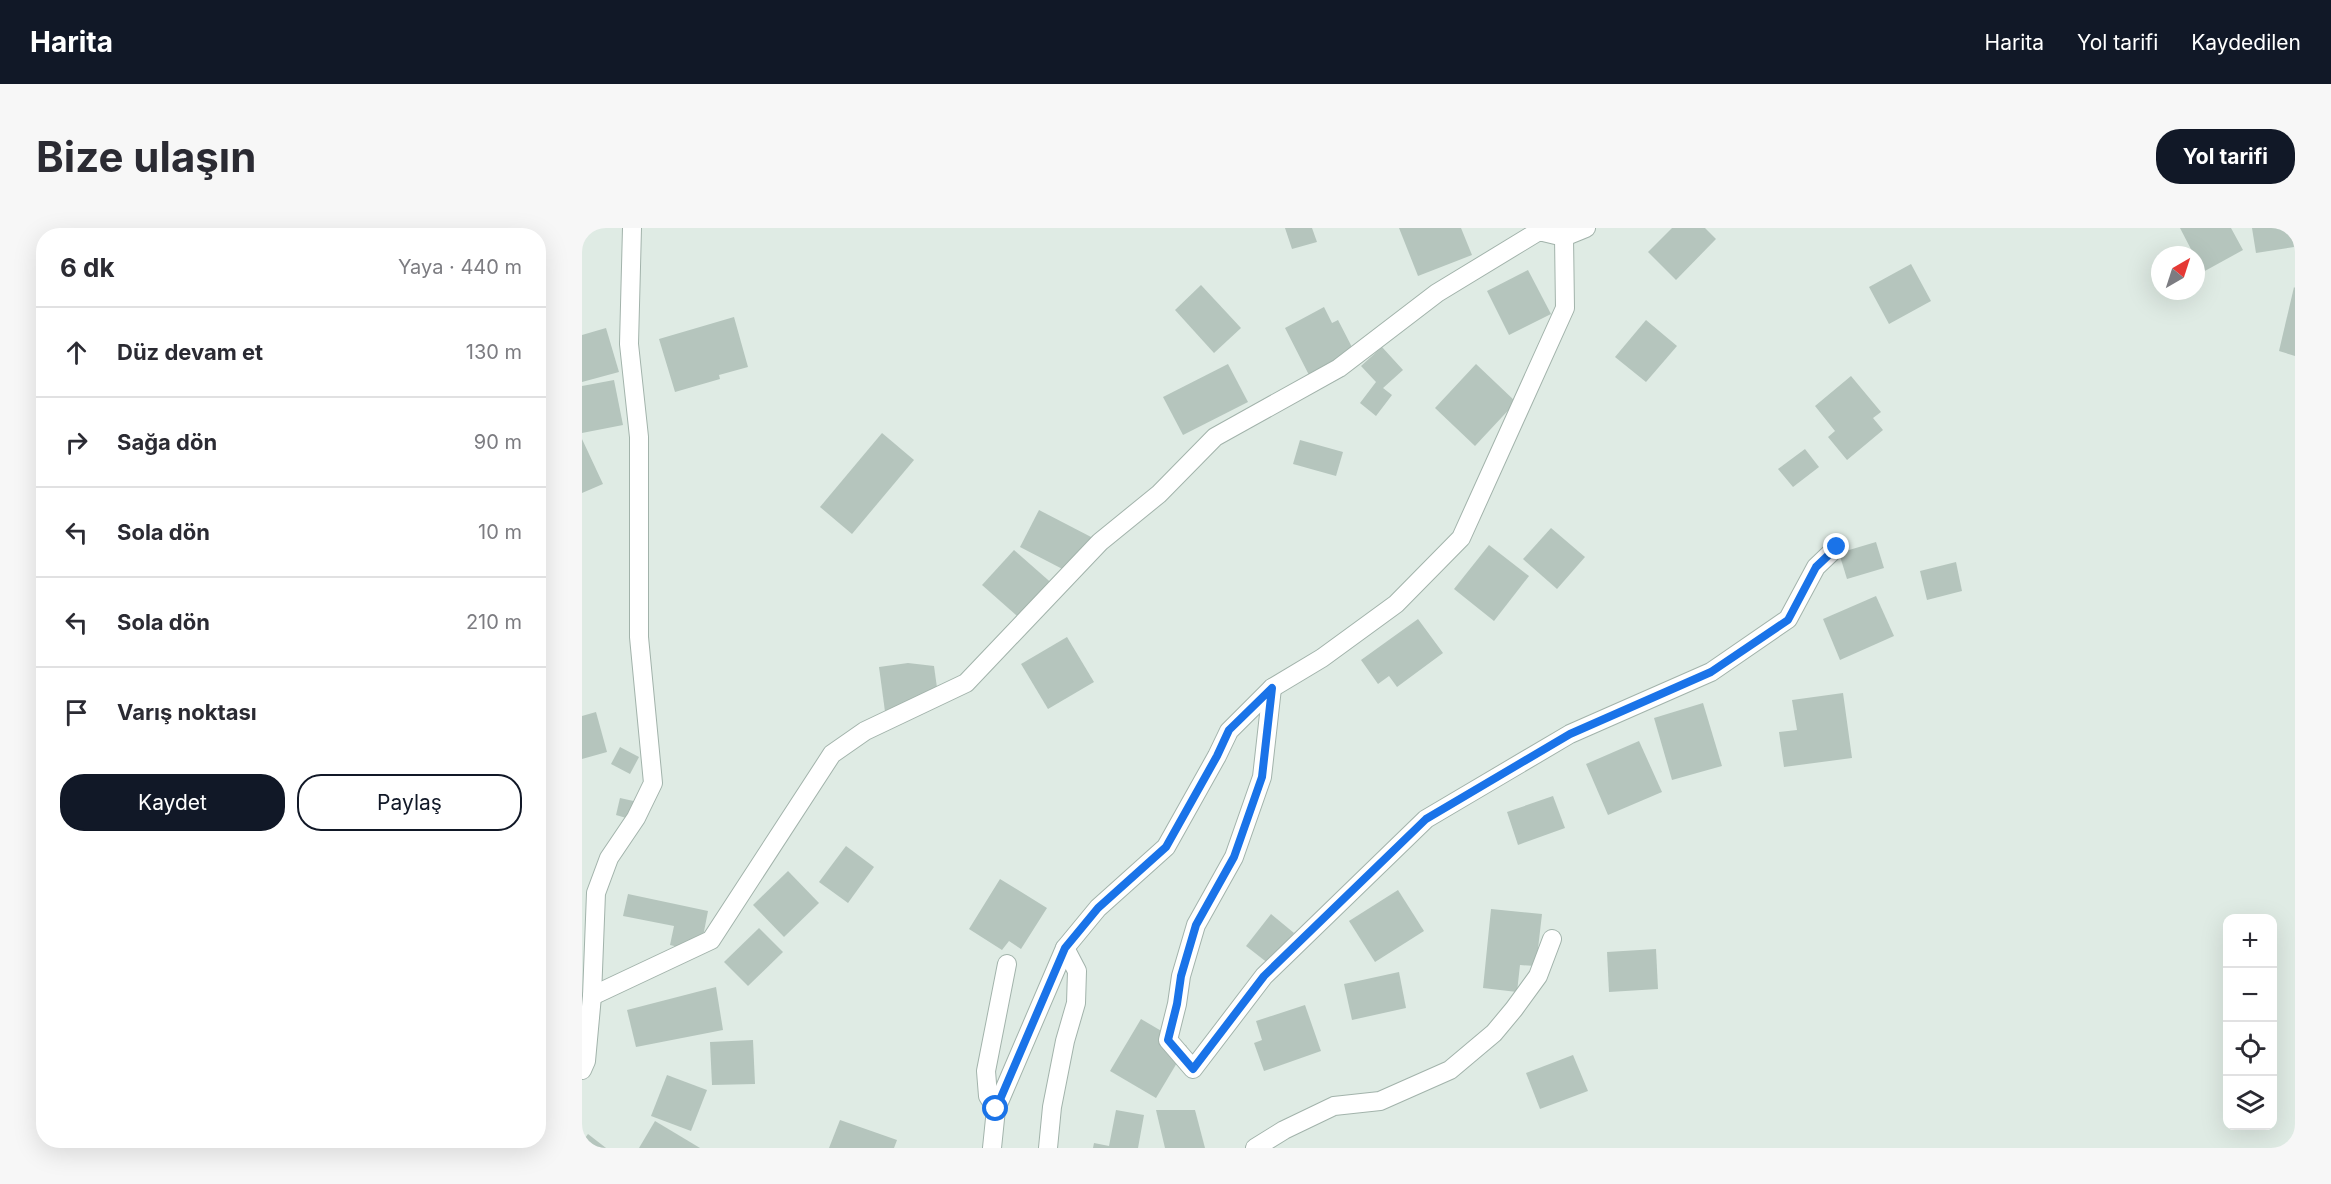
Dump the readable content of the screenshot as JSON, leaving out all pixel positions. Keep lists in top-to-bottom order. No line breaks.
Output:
{"north":"top right","page":{"header":"Harita","nav":["Harita","Yol tarifi","Kaydedilen"],"buttons":["Yol tarifi",["Kaydet","Paylaş"]],"title":"Bize ulaşın","heading":["6 dk","Yaya · 440 m"],"list":[["Düz devam et","130 m"],["Sağa dön","90 m"],["Sola dön","10 m"],["Sola dön","210 m"],"Varış noktası"],"map_buttons":["+","−"]}}
